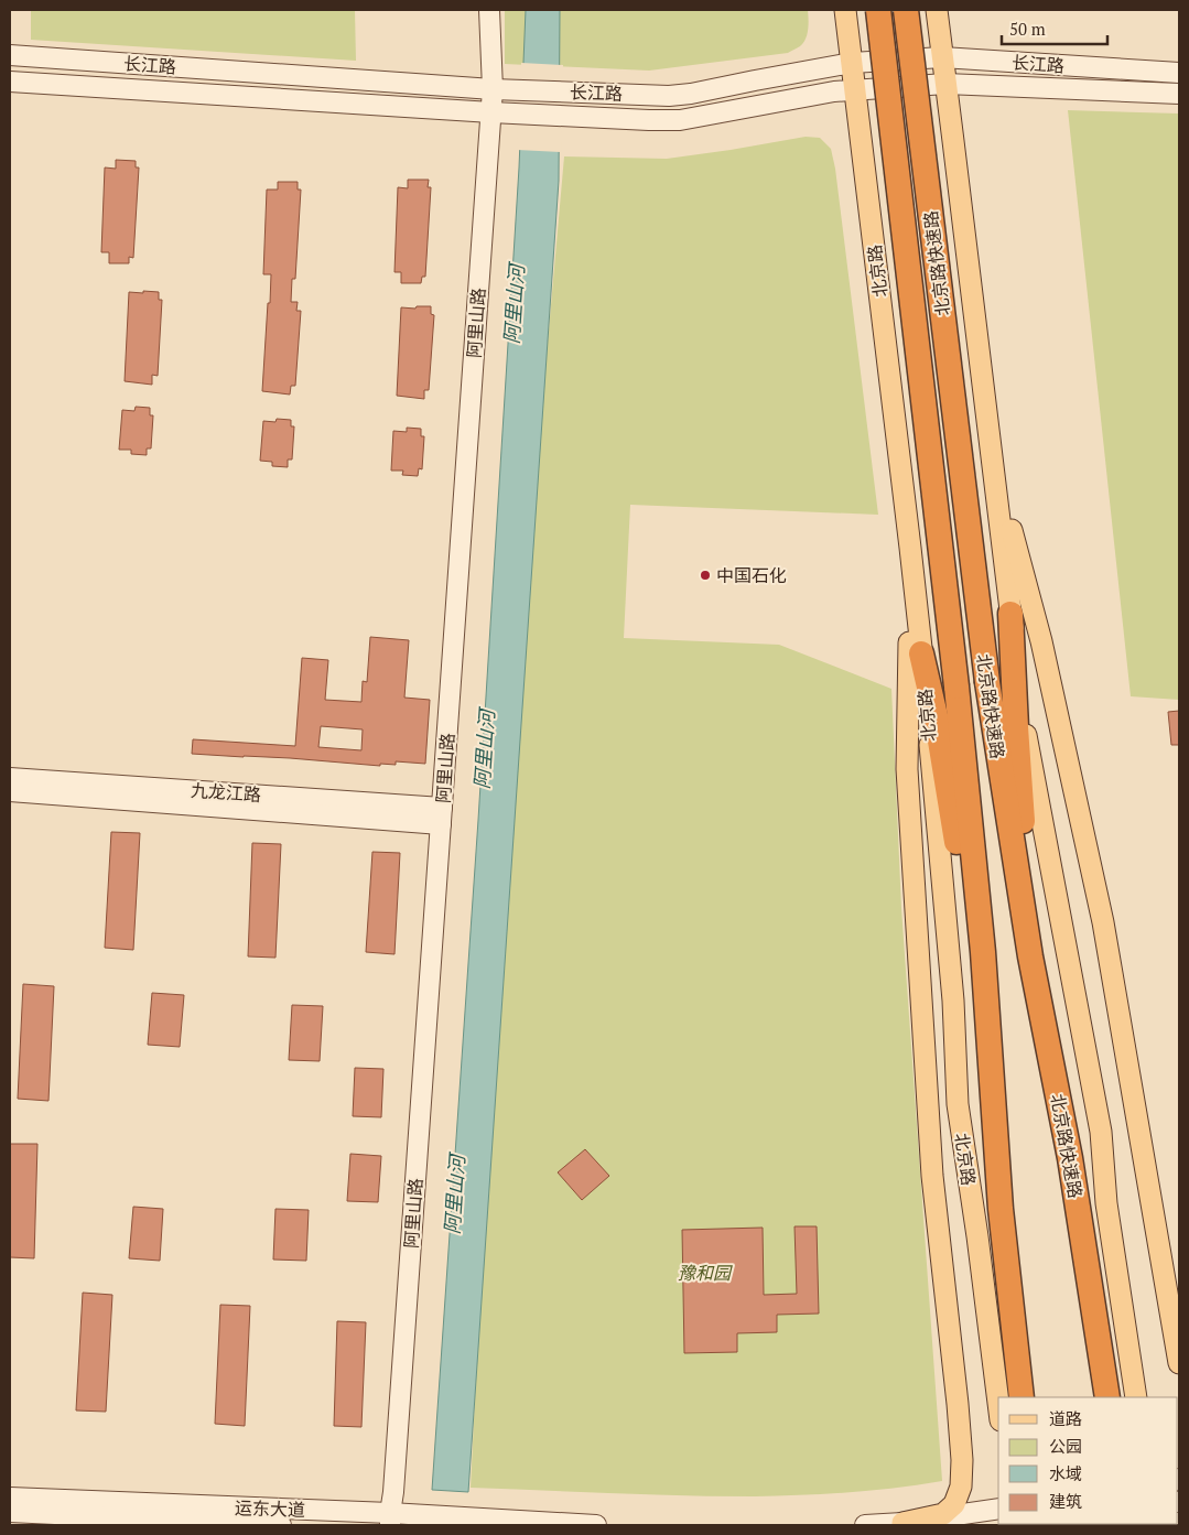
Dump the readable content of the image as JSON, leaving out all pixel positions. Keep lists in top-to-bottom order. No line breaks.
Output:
{"streets":{"highway":["北京路快速路"],"main road":["北京路"],"street":["长江路","阿里山路","九龙江路","运东大道"]},"crossings":[["长江路","北京路"],["长江路","阿里山路"],["阿里山路","九龙江路"],["阿里山路","运东大道"]],"water":["阿里山河"],"parks":["豫和园"],"places":["中国石化"],"legend":["道路","公园","水域","建筑"],"scale_bar":"50 m"}
